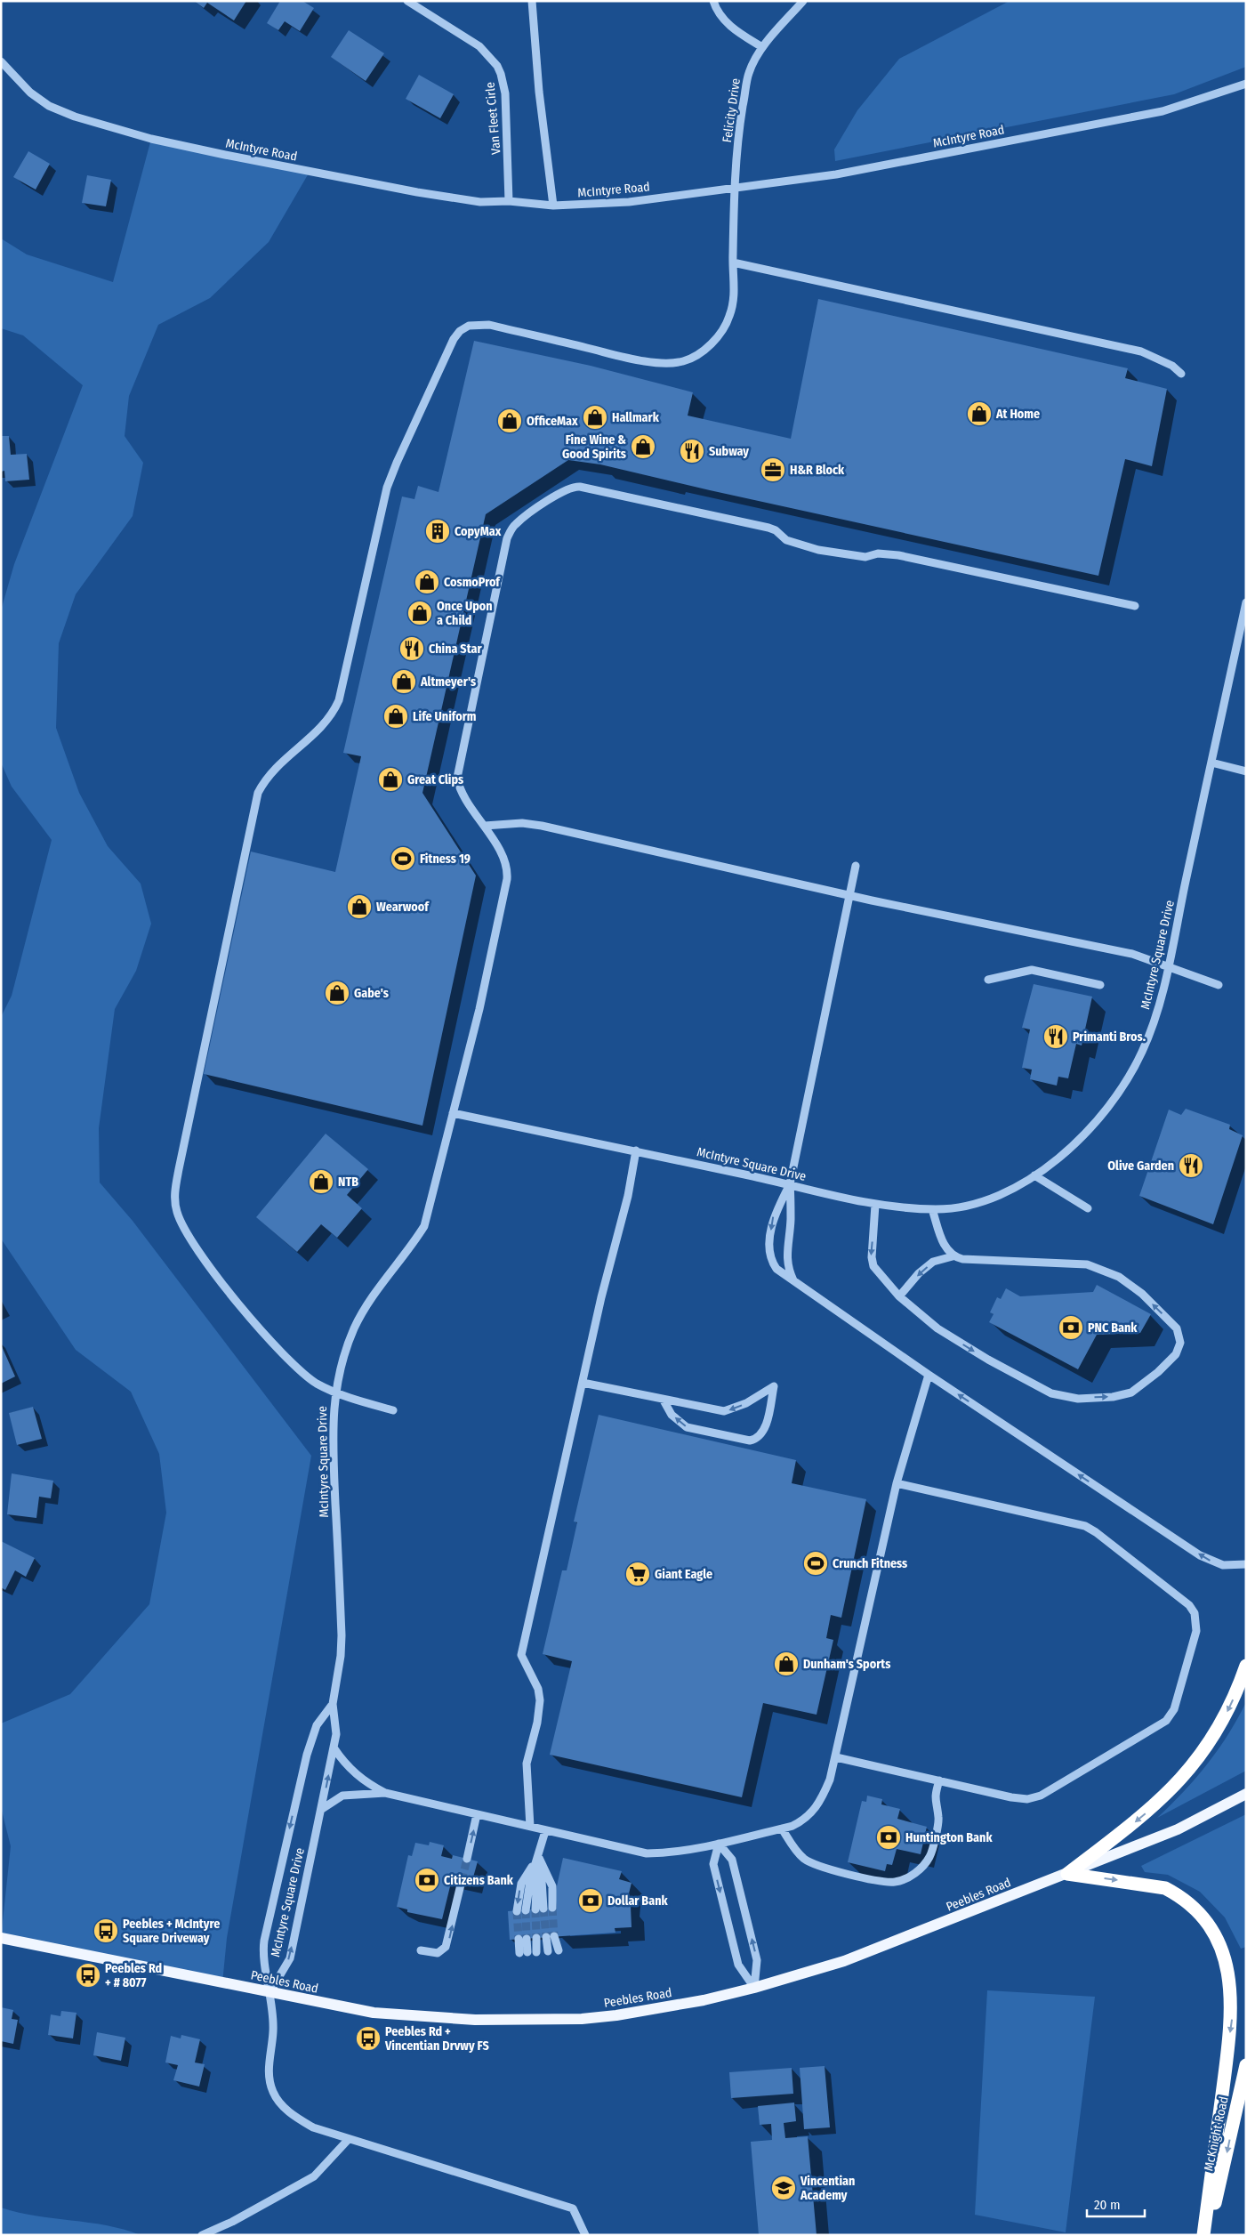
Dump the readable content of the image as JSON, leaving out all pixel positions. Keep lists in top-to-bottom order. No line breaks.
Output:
{"streets":{"highway":["McKnight Road"],"main road":["Peebles Road"],"street":["Felicity Drive","Van Fleet Cirle","McIntyre Road","McIntyre Square Drive"]},"crossings":[["Felicity Drive","McIntyre Road"],["Felicity Drive","McIntyre Square Drive"],["Van Fleet Cirle","McIntyre Road"],["McIntyre Square Drive","Peebles Road"]],"one_way":["McKnight Road"],"places":{"shop":["At Home","Hallmark","OfficeMax","Fine Wine & Good Spirits","CosmoProf","Once Upon a Child","Altmeyer's","Life Uniform","Great Clips","Wearwoof","Gabe's","NTB","Dunham's Sports"],"restaurant":["Subway","China Star","Primanti Bros.","Olive Garden"],"office":["H&R Block"],"building":["CopyMax"],"sports":["Fitness 19","Crunch Fitness"],"bank":["PNC Bank","Huntington Bank","Citizens Bank","Dollar Bank"],"supermarket":["Giant Eagle"],"bus stop":["Peebles + McIntyre Square Driveway","Peebles Rd + # 8077","Peebles Rd + Vincentian Drvwy FS"],"school or university":["Vincentian Academy"]},"scale_bar":"20 m"}
